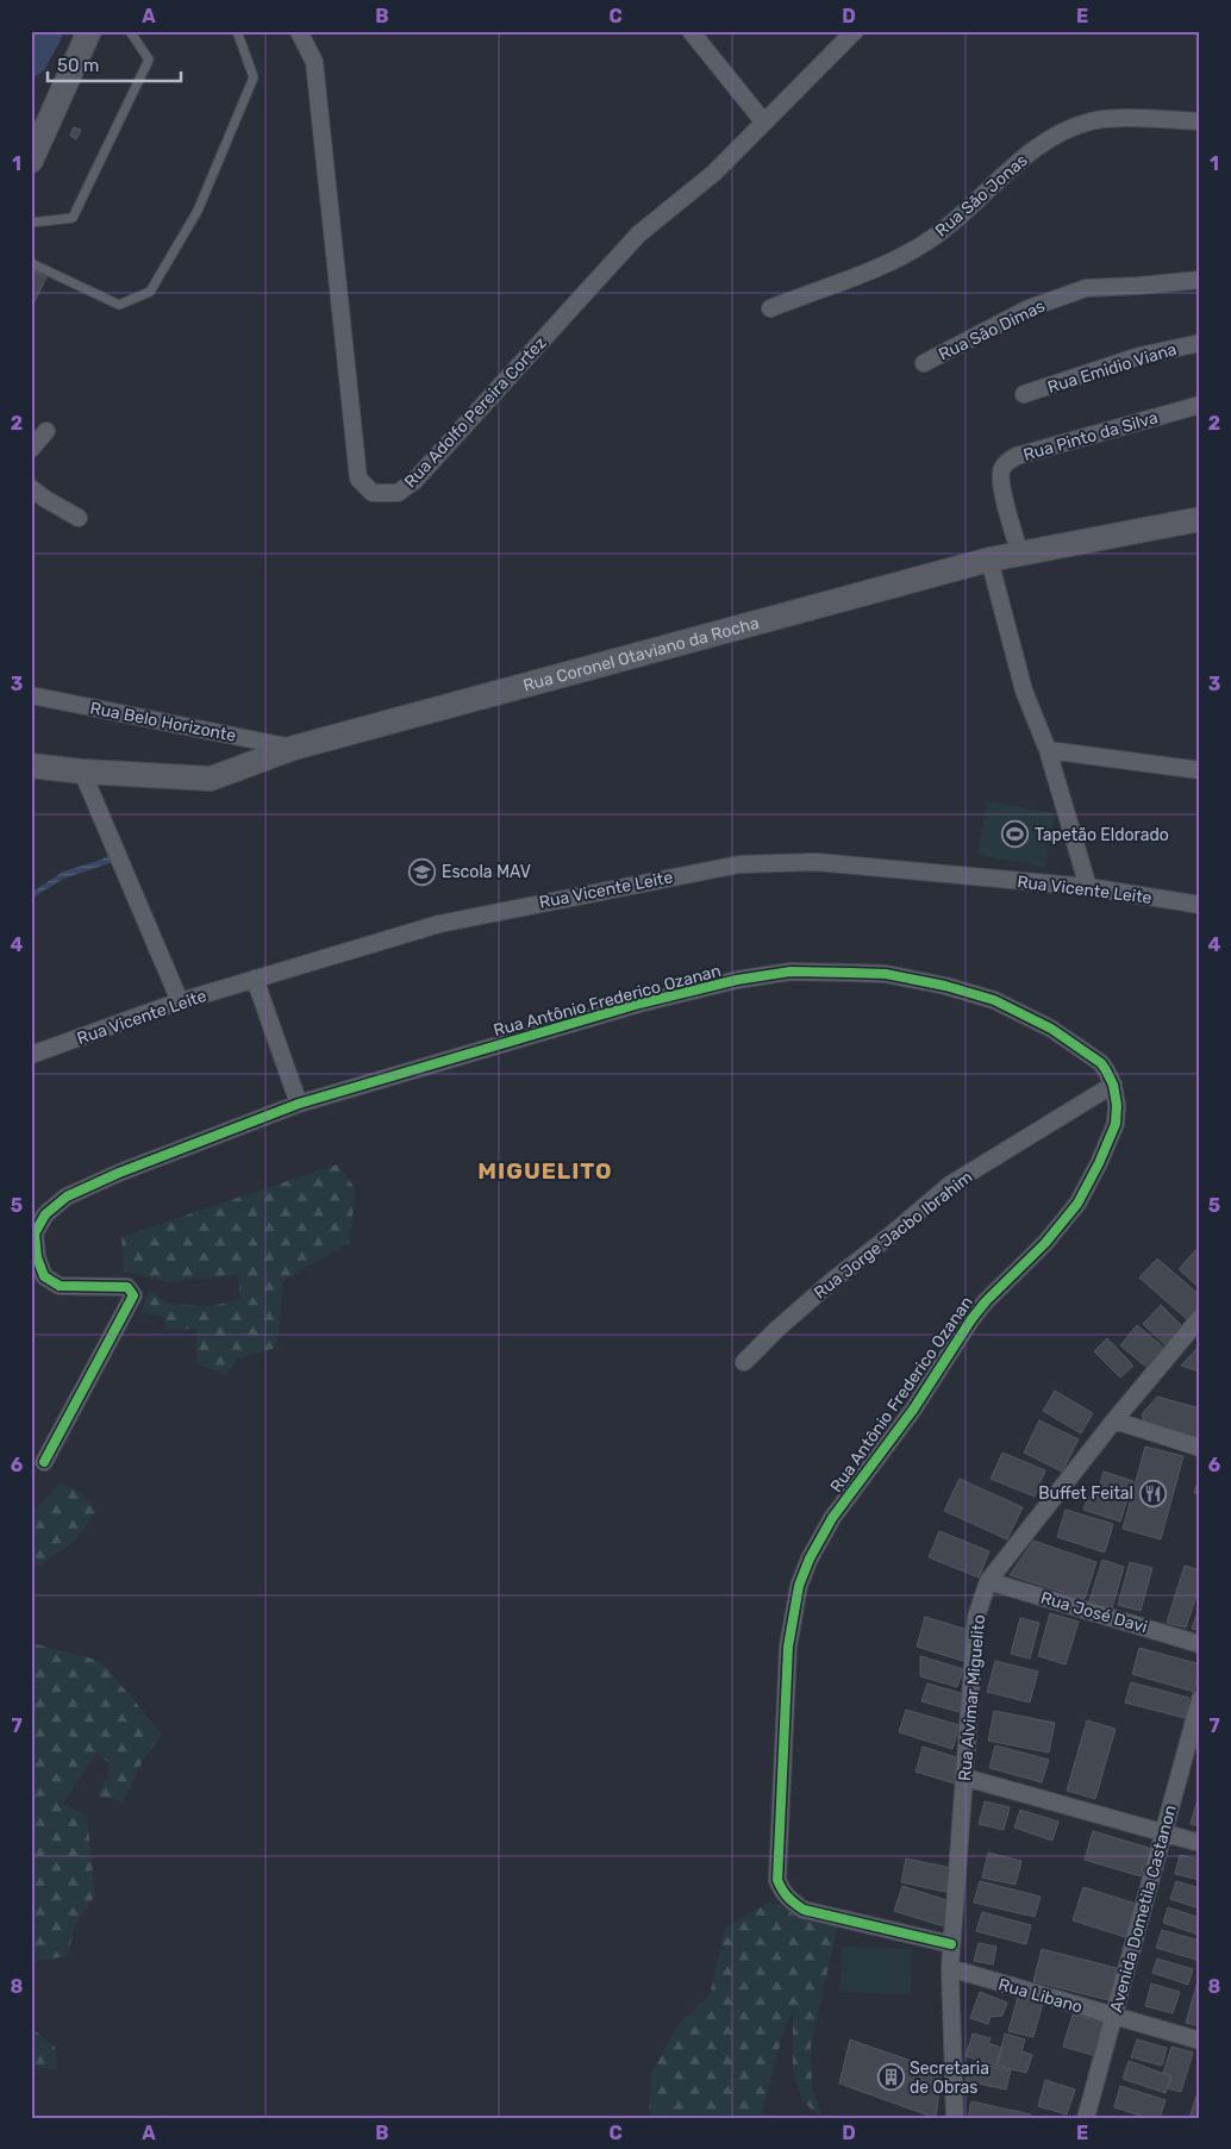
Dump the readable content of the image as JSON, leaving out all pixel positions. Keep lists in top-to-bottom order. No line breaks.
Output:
{"streets":{"street":["Rua São Jonas","Rua São Dimas","Rua Emidio Viana","Rua Adolfo Pereira Cortez","Rua Pinto da Silva","Rua Coronel Otaviano da Rocha","Rua Belo Horizonte","Rua Vicente Leite","Rua Antônio Frederico Ozanan","Rua Jorge Jacbo Ibrahim","Rua José Davi","Rua Alvimar Miguelito","Avenida Dometila Castanon","Rua Libano"]},"crossings":[["Rua Pinto da Silva","Rua Coronel Otaviano da Rocha"],["Rua Coronel Otaviano da Rocha","Rua Belo Horizonte"],["Rua Antônio Frederico Ozanan","Rua Jorge Jacbo Ibrahim"],["Rua Antônio Frederico Ozanan","Rua Alvimar Miguelito"],["Rua José Davi","Rua Alvimar Miguelito"],["Rua Alvimar Miguelito","Rua Libano"],["Avenida Dometila Castanon","Rua Libano"]],"districts":["MIGUELITO"],"places":{"sports":["Tapetão Eldorado"],"school or university":["Escola MAV"],"restaurant":["Buffet Feital"],"building":["Secretaria de Obras"]},"scale_bar":"50 m","grid":{"columns":["A","B","C","D","E"],"rows":["1","2","3","4","5","6","7","8"]}}
